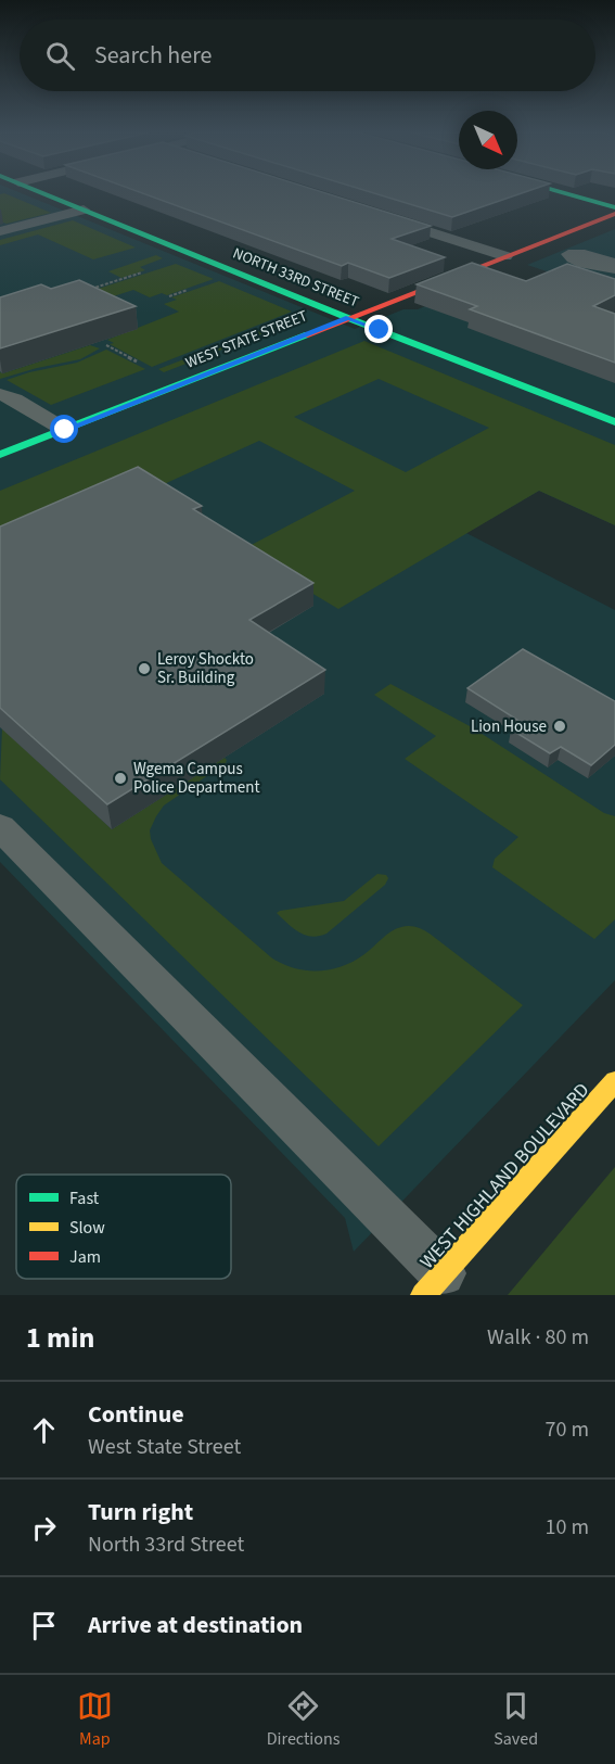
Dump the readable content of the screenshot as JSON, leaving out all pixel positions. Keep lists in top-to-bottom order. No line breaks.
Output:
{"streets":{"street":["NORTH 33RD STREET","WEST STATE STREET","WEST HIGHLAND BOULEVARD"]},"crossings":[["NORTH 33RD STREET","WEST STATE STREET"]],"places":["Leroy Shockto Sr. Building","Lion House","Wgema Campus Police Department"],"legend":["Fast","Slow","Jam"],"north":"bottom right","page":{"search":"Search here","heading":["1 min","Walk · 80 m"],"list":[["Continue","West State Street","70 m"],["Turn right","North 33rd Street","10 m"],"Arrive at destination"],"nav":["Map","Directions","Saved"]}}
